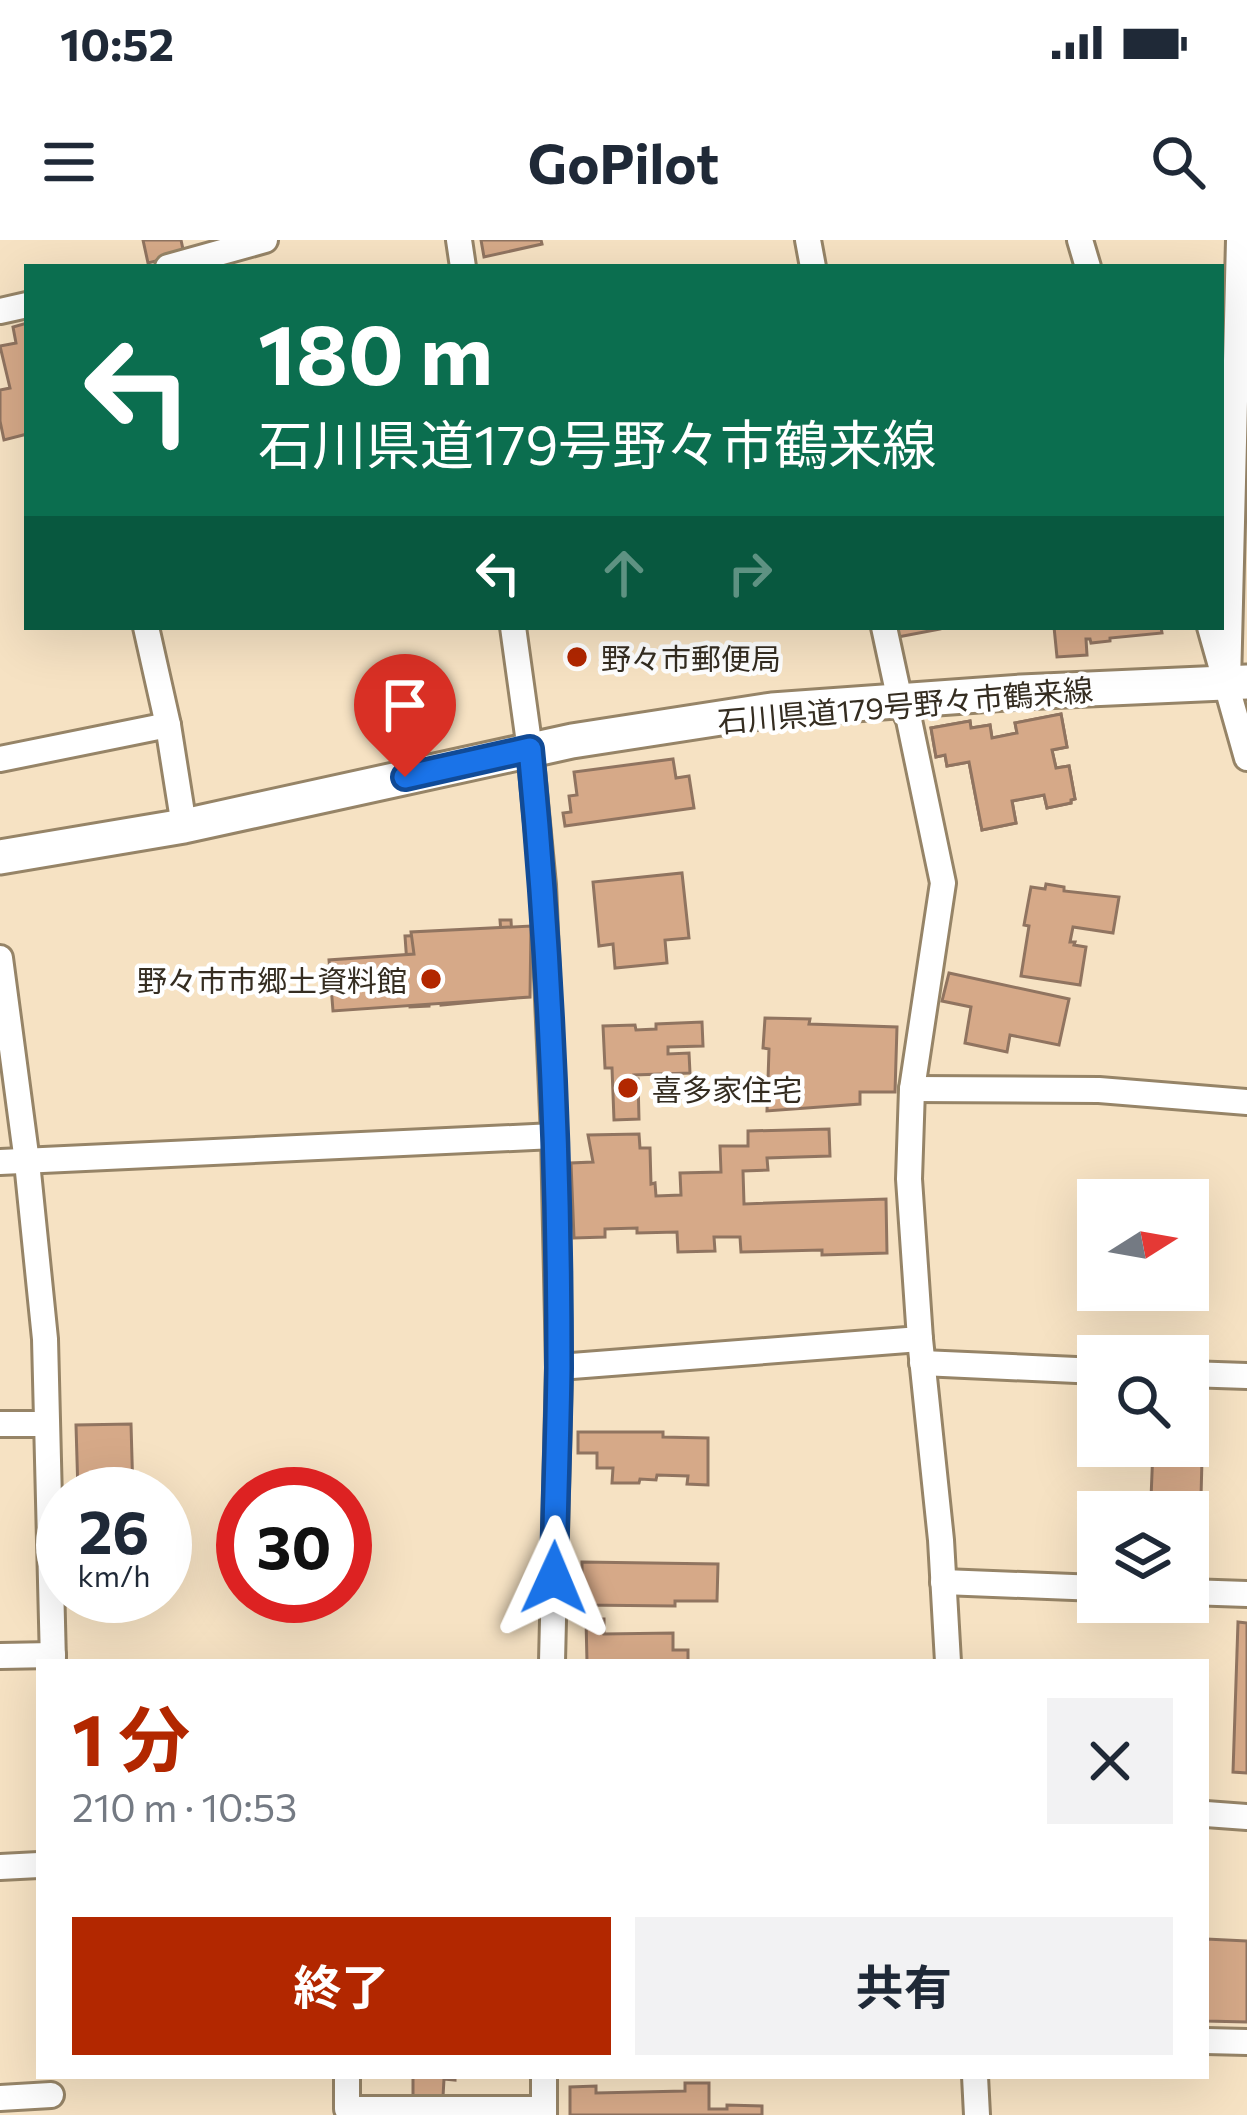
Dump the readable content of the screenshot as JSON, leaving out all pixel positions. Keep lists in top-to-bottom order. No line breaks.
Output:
{"streets":{"main road":["石川県道179号野々市鶴来線"]},"places":["野々市郵便局","野々市市郷土資料館","喜多家住宅"],"north":"right","page":{"status":"10:52","header":"GoPilot","turn":["180 m","石川県道179号野々市鶴来線"],"speed":"26 km/h","limit":"30","heading":["1 分","210 m · 10:53"],"buttons":["終了","共有"]}}
